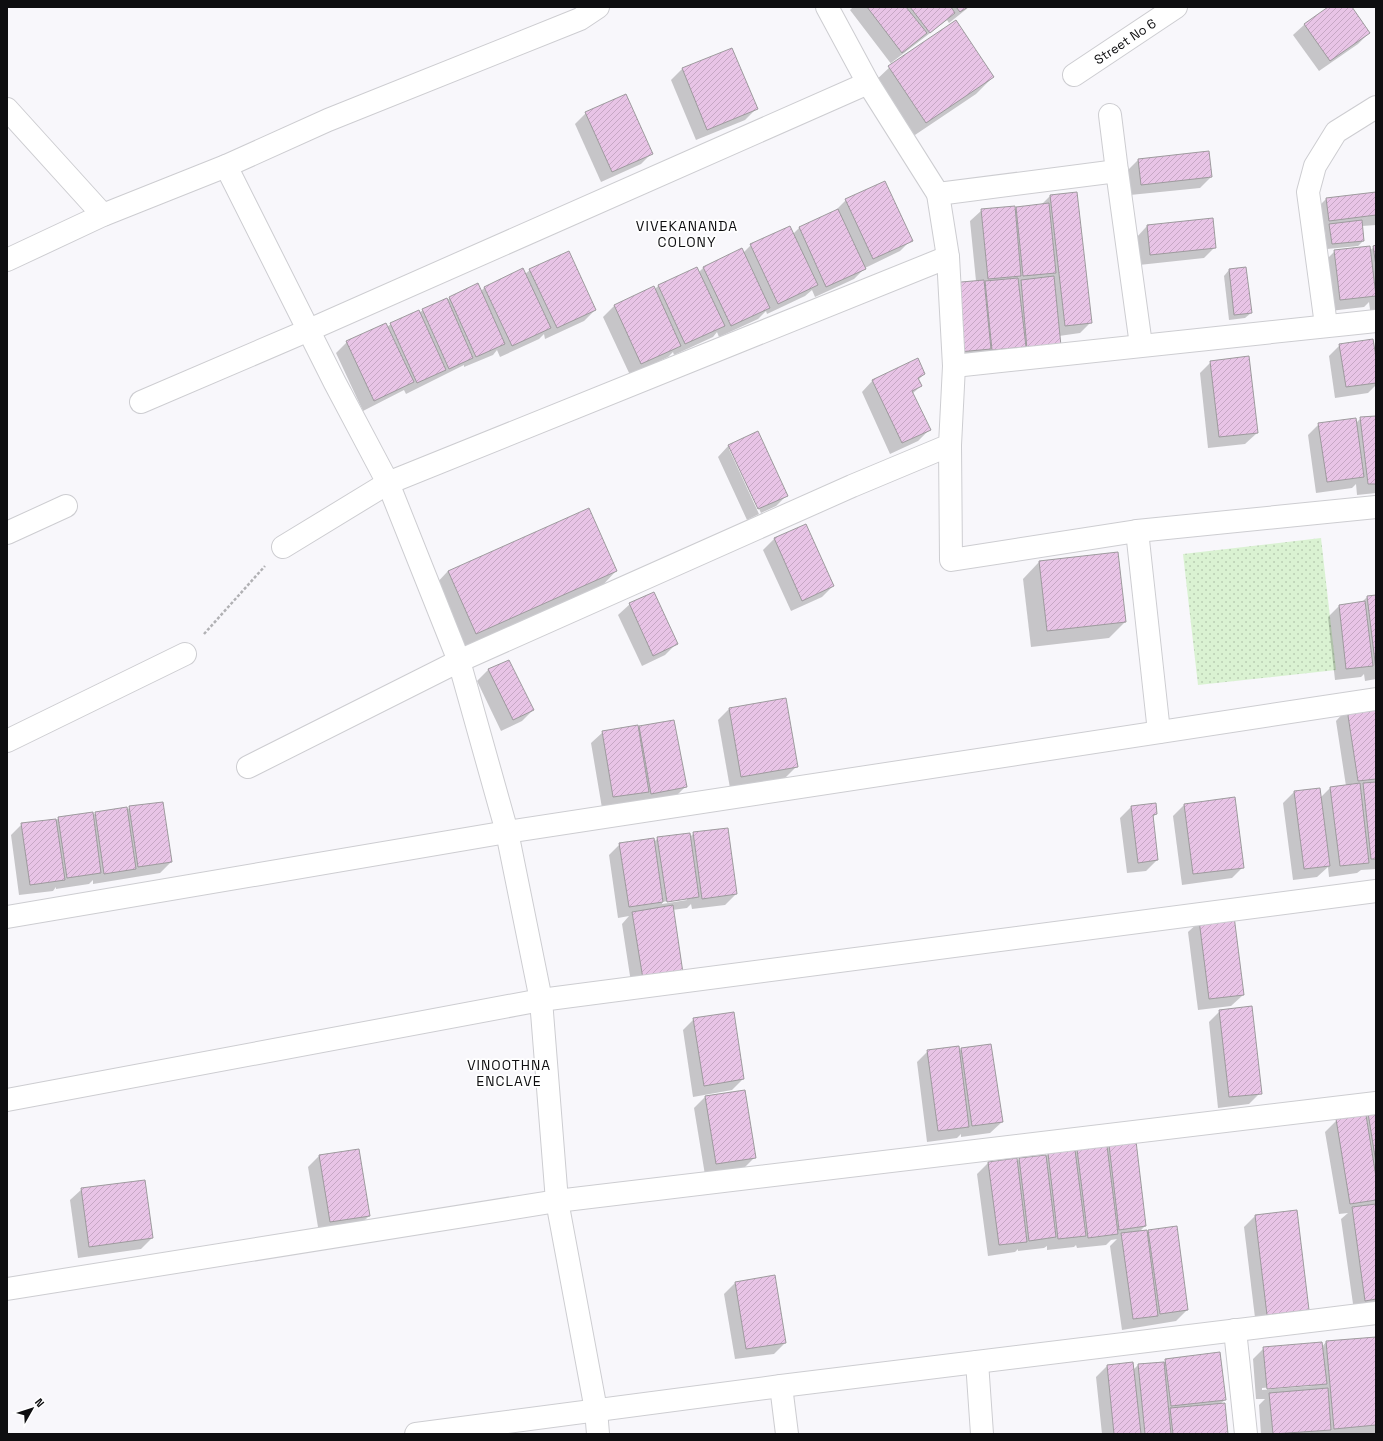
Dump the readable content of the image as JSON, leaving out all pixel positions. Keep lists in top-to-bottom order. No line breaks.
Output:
{"streets":{"street":["Street No 6"]},"districts":["VIVEKANANDA COLONY","VINOOTHNA ENCLAVE"],"north":"top right"}
